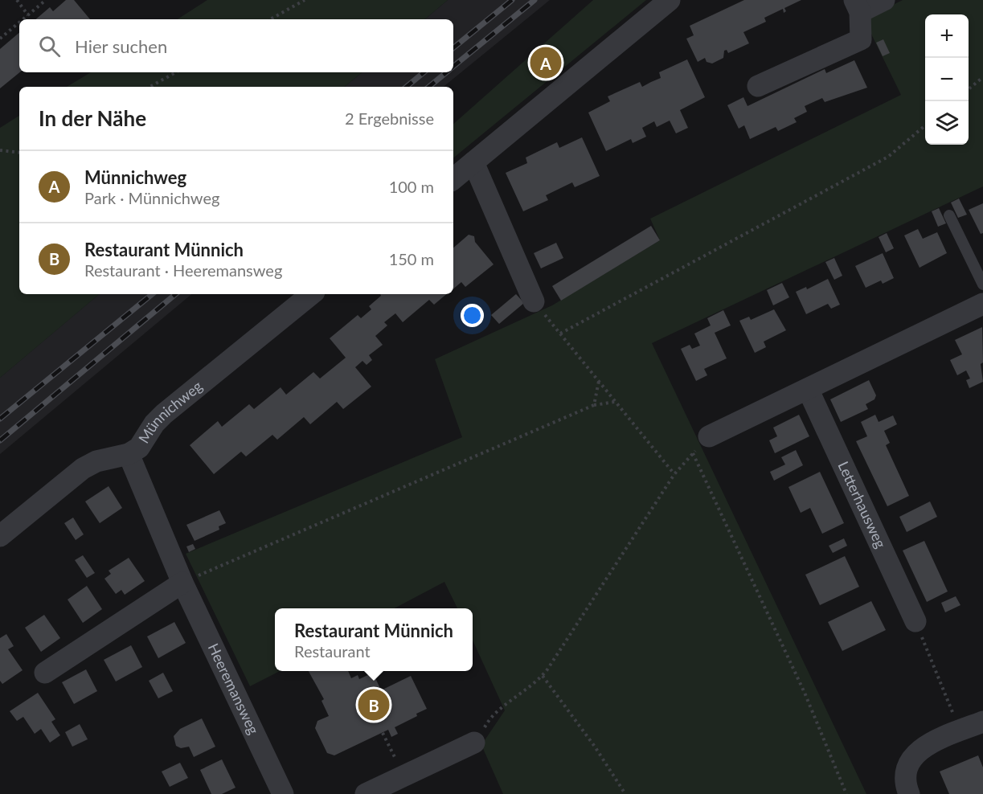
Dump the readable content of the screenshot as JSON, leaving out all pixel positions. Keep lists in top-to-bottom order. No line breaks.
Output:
{"streets":{"street":["Münnichweg","Letterhausweg","Heeremansweg"]},"crossings":[["Münnichweg","Heeremansweg"]],"page":{"map_buttons":["+","−"],"search":"Hier suchen","pins":["A","B"],"heading":["In der Nähe","2 Ergebnisse"],"list":[{"mark":"A","name":"Münnichweg","note":"Park · Münnichweg","value":"100 m"},{"mark":"B","name":"Restaurant Münnich","note":"Restaurant · Heeremansweg","value":"150 m"}],"popup":["Restaurant Münnich","Restaurant"]}}
